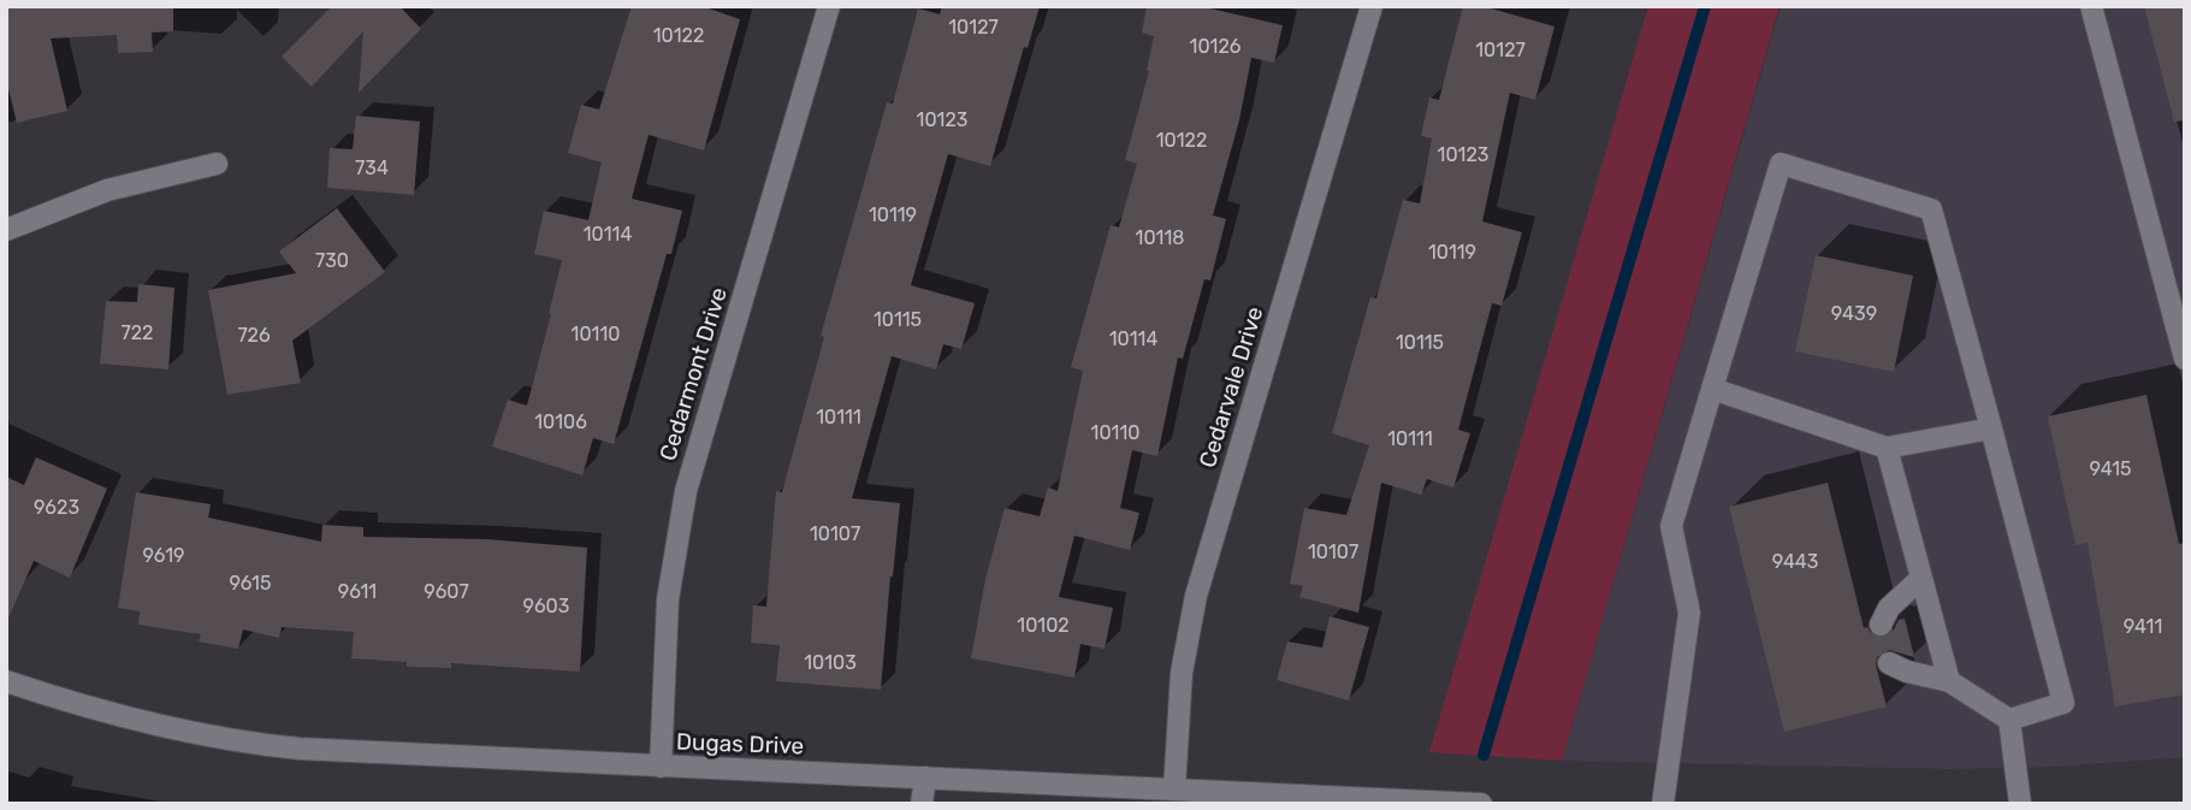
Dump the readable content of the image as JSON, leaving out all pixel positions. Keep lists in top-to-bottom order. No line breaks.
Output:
{"streets":{"street":["Cedarmont Drive","Cedarvale Drive","Dugas Drive"]},"crossings":[["Cedarmont Drive","Dugas Drive"],["Cedarvale Drive","Dugas Drive"]],"house_numbers":["10127","10122","10126","10127","10123","10122","10123","734","10119","10114","10118","10119","730","9439","10115","722","10110","726","10114","10115","10111","10106","10110","10111","9415","9623","10107","10107","9619","9443","9615","9611","9607","9603","10102","9411","10103"]}
